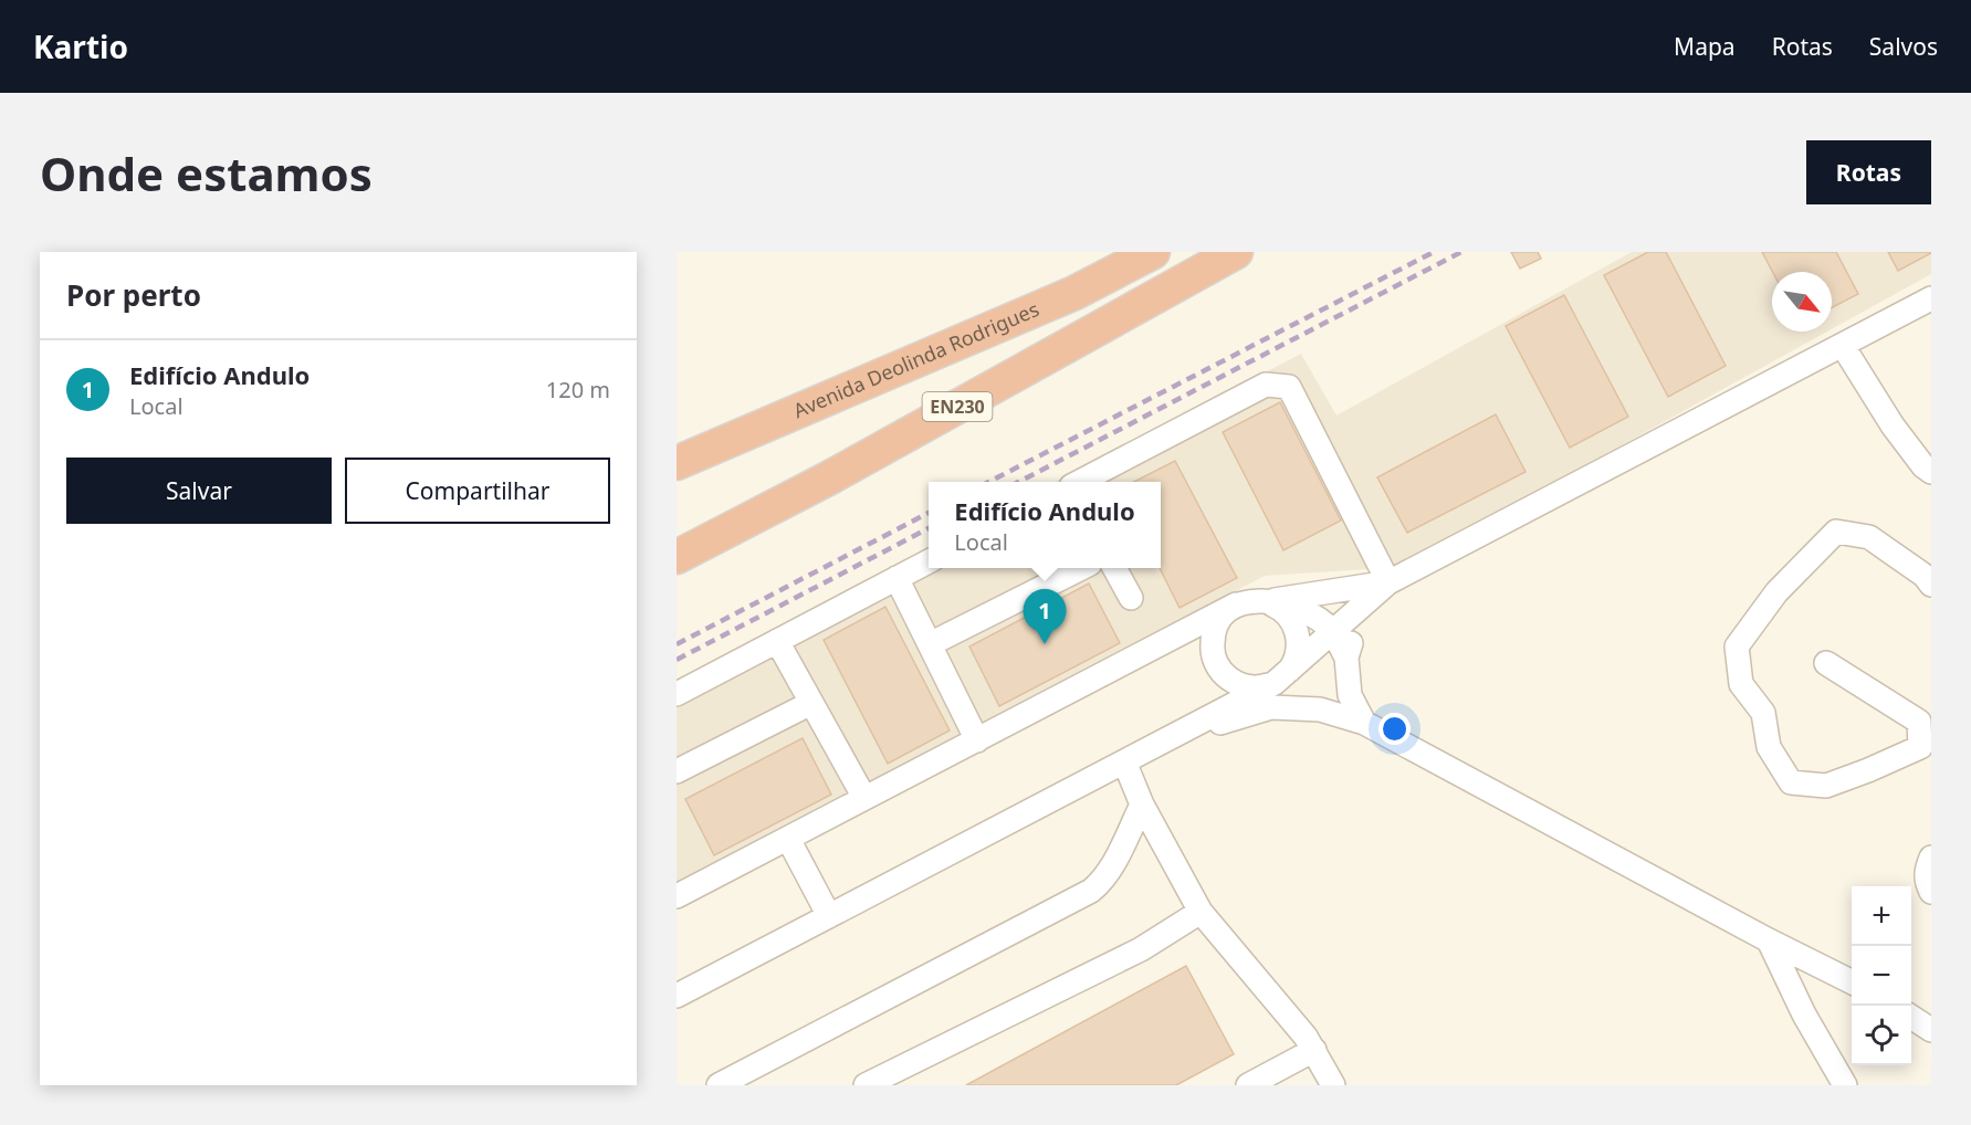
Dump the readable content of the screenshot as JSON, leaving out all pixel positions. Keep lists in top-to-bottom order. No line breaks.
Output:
{"streets":{"highway":["Avenida Deolinda Rodrigues","EN230"]},"north":"bottom right","page":{"header":"Kartio","nav":["Mapa","Rotas","Salvos"],"buttons":["Rotas",["Salvar","Compartilhar"]],"title":"Onde estamos","heading":"Por perto","list":[{"mark":"1","name":"Edifício Andulo","note":"Local","value":"120 m"}],"popup":["Edifício Andulo","Local"],"pins":"1","map_buttons":["+","−"]}}
